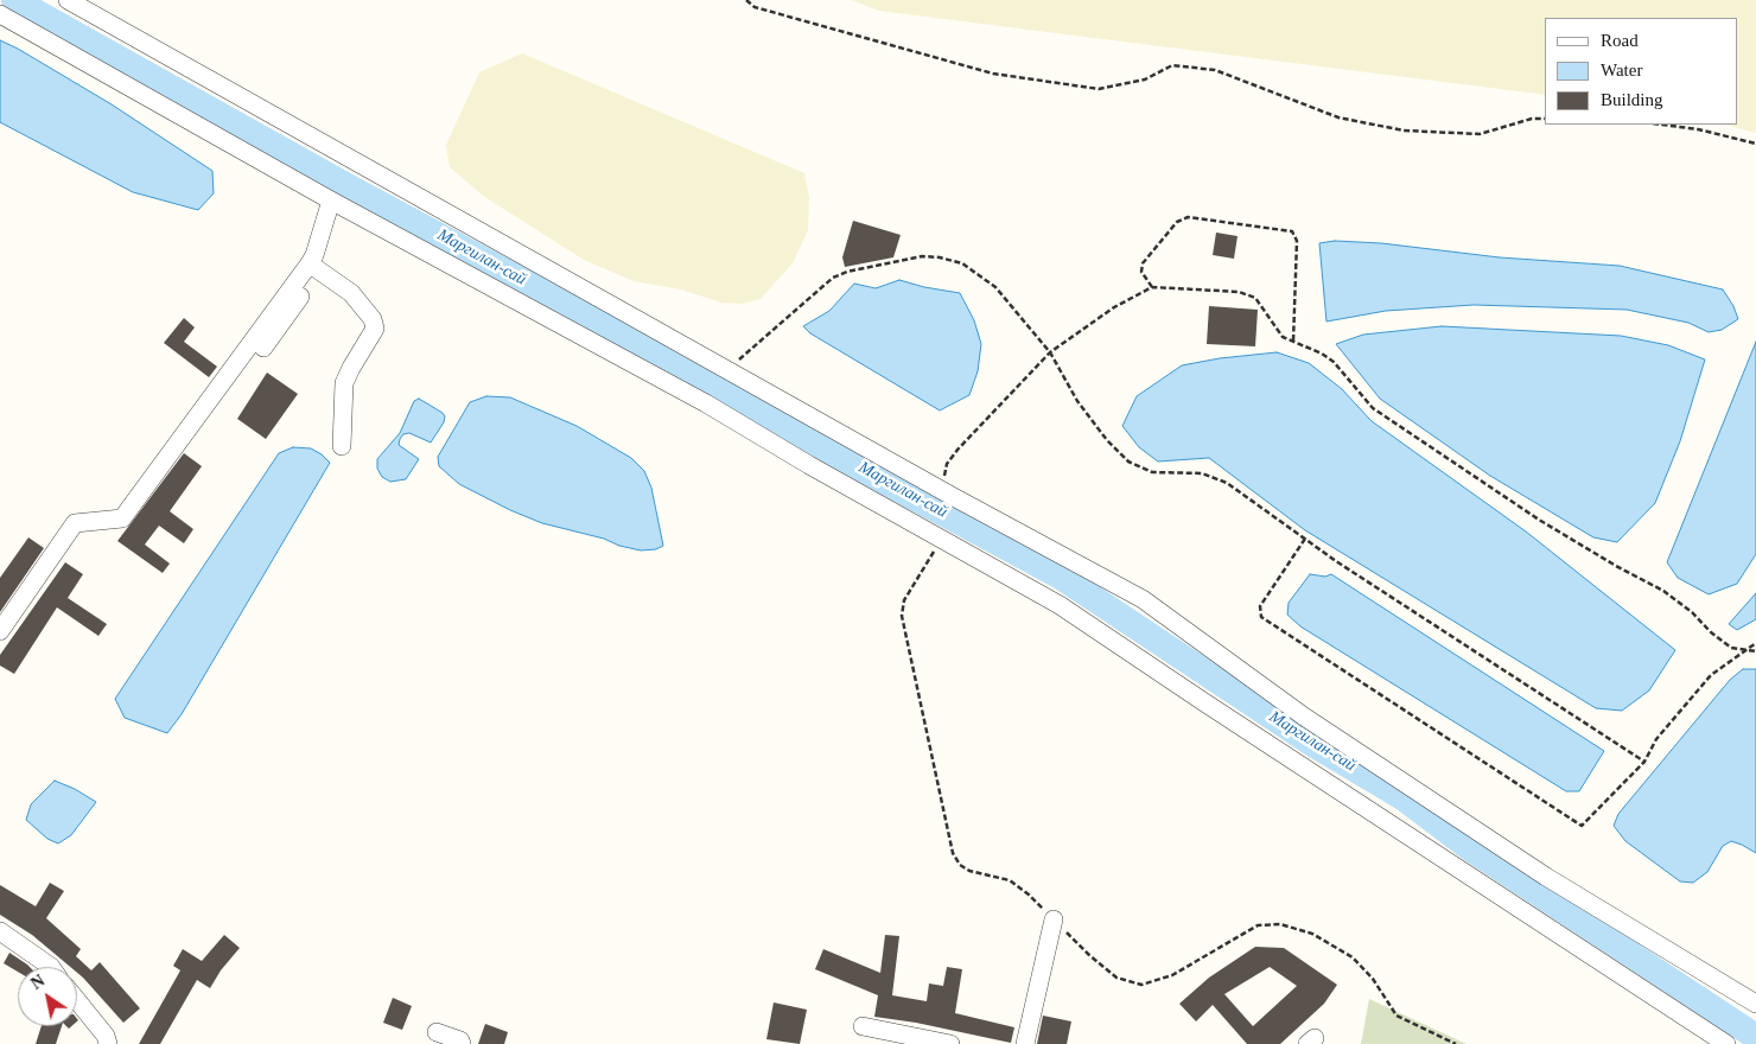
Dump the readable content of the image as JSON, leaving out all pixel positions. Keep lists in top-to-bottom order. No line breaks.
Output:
{"water":["Маргилан-сай"],"legend":["Road","Water","Building"],"north":"top left"}
